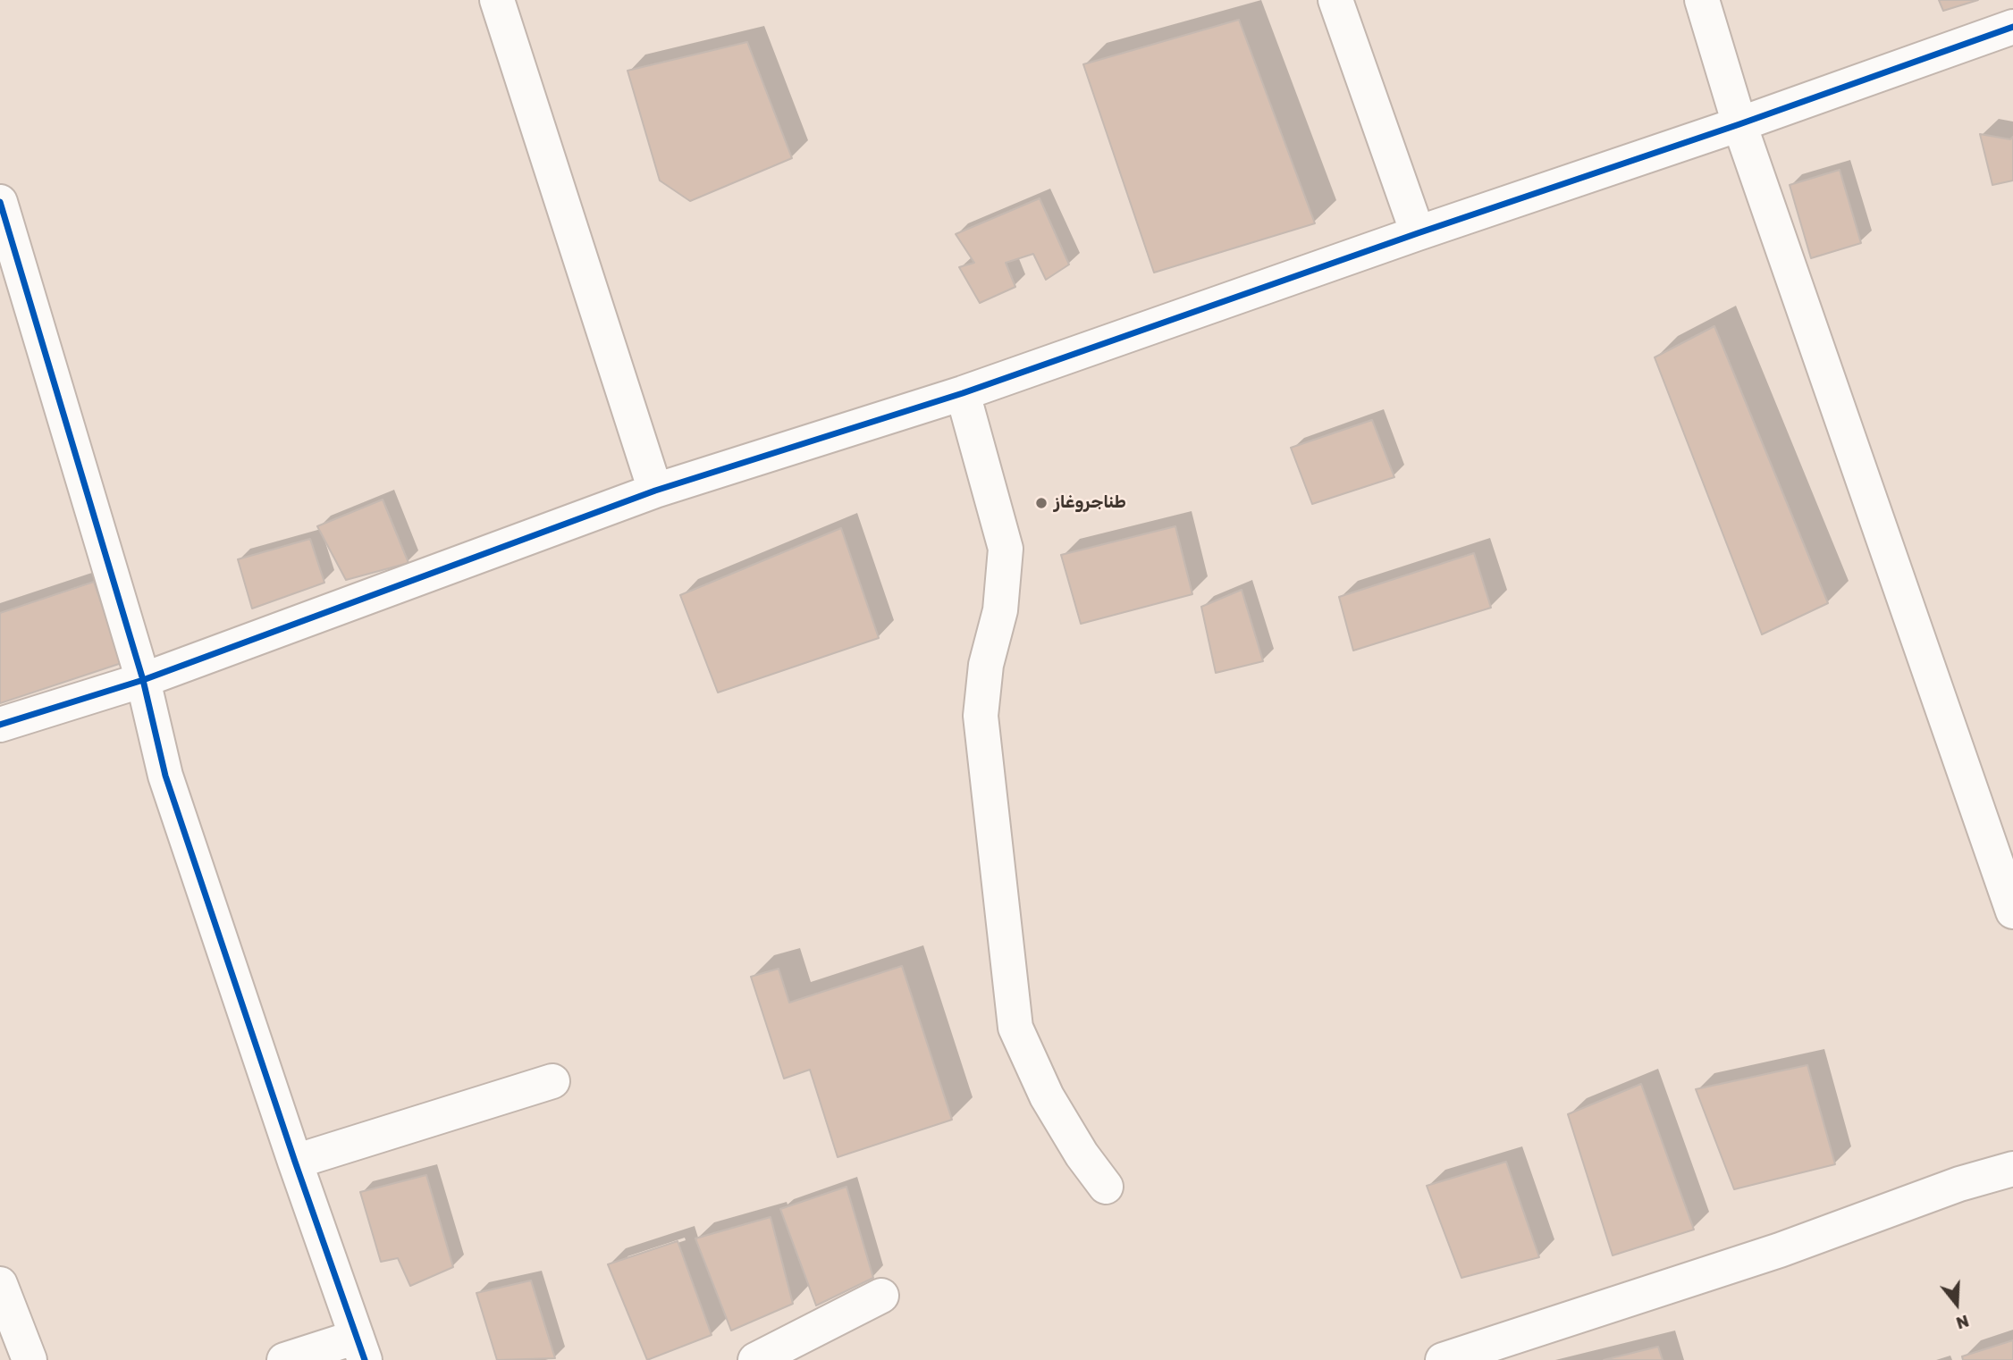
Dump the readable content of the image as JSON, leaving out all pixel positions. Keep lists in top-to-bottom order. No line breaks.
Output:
{"places":["طناجروغاز"],"north":"bottom"}
